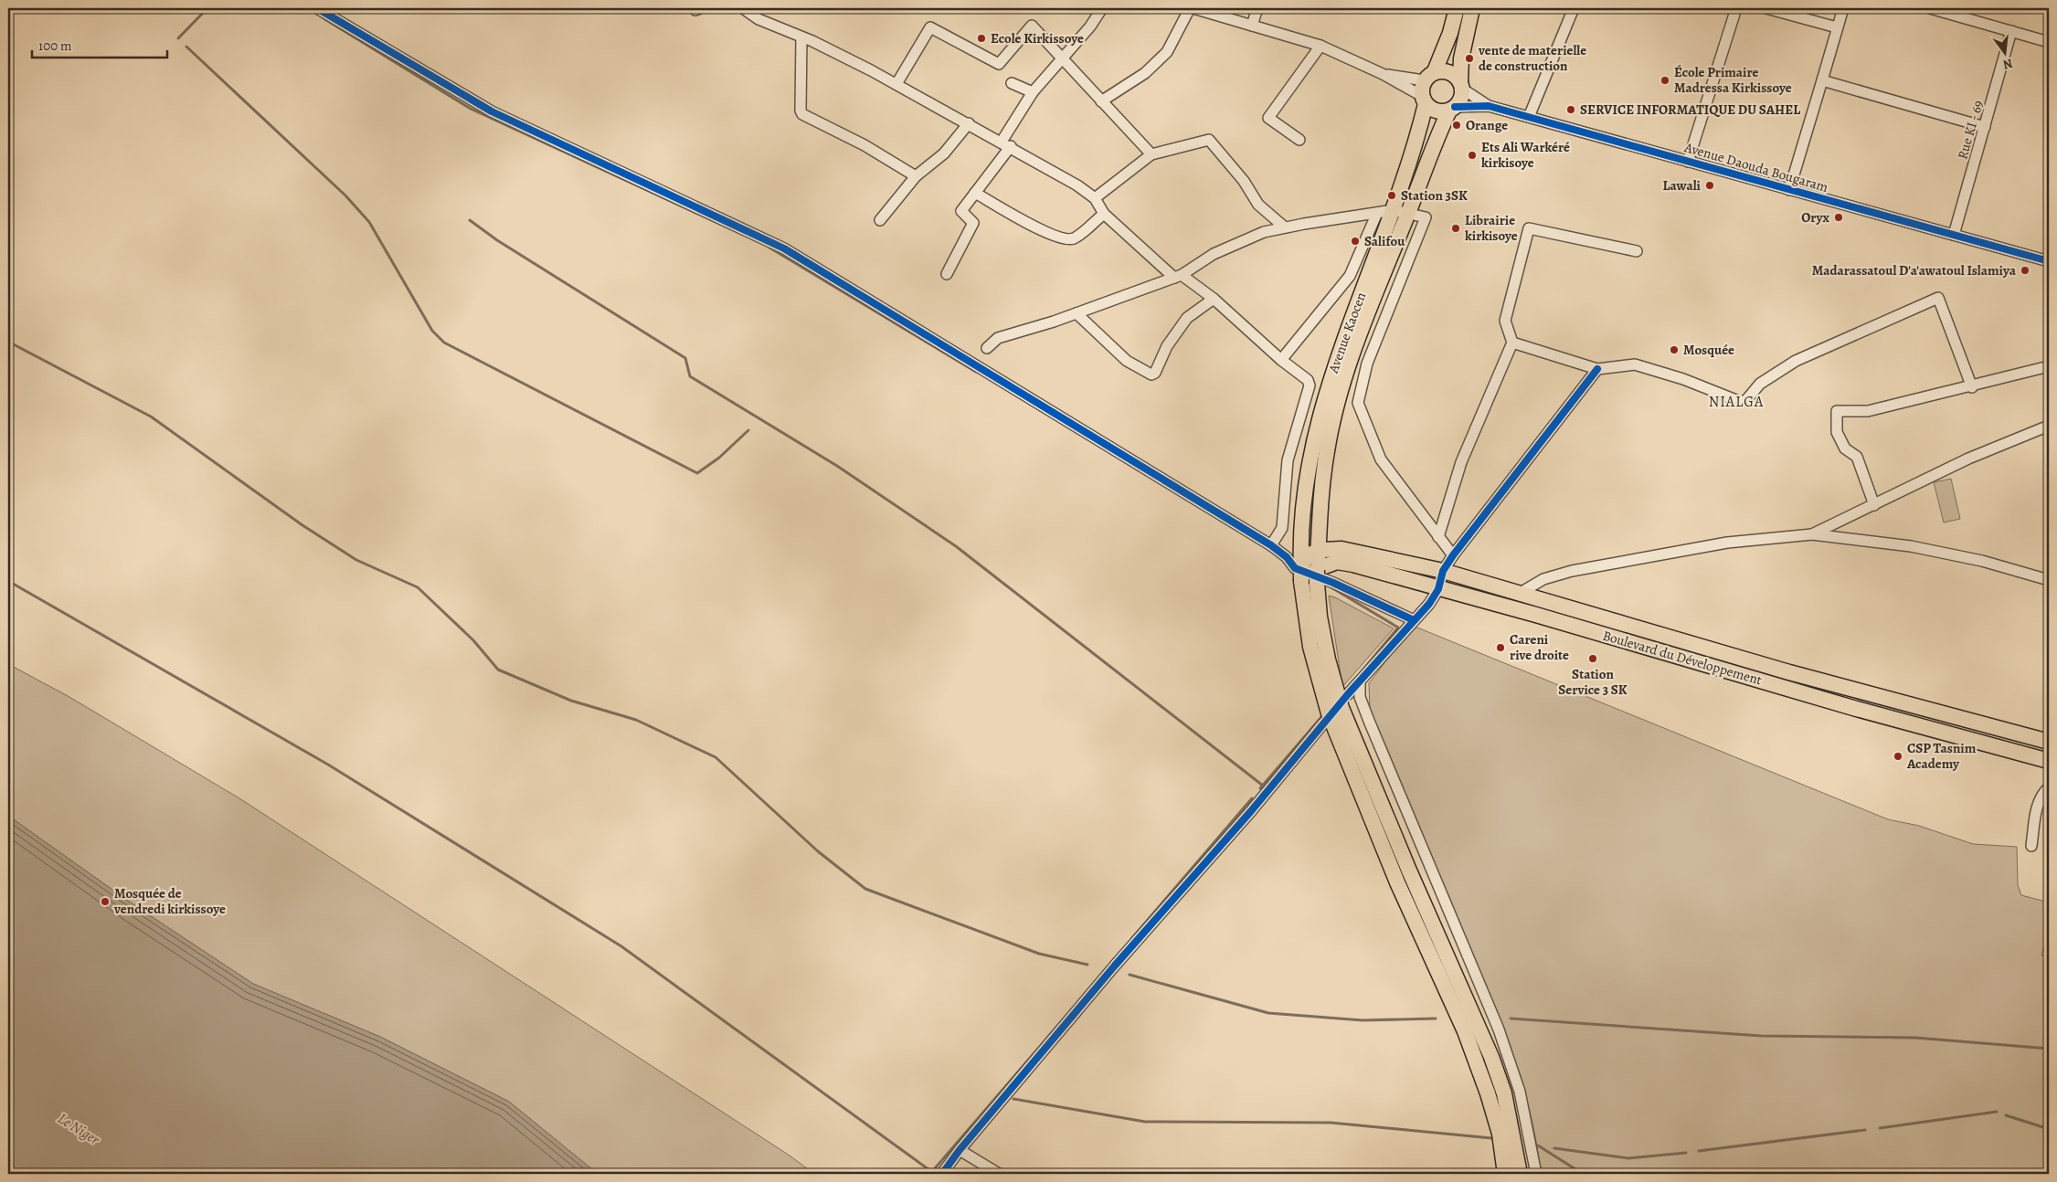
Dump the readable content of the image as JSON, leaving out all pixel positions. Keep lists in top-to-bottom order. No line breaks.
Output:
{"streets":{"highway":["Avenue Kaocen","Boulevard du Développement"],"street":["Rue KI - 69","Avenue Daouda Bougaram"]},"crossings":[["Rue KI - 69","Avenue Daouda Bougaram"],["Avenue Daouda Bougaram","Avenue Kaocen"],["Avenue Kaocen","Boulevard du Développement"]],"districts":["NIALGA"],"water":["Le Niger"],"places":["Ecole Kirkissoye","vente de materielle de construction","École Primaire Madressa Kirkissoye","SERVICE INFORMATIQUE DU SAHEL","Orange","Ets Ali Warkéré kirkisoye","Lawali","Station 3SK","Oryx","Librairie kirkisoye","Salifou","Madarassatoul D'a'awatoul Islamiya","Mosquée","Careni rive droite","Station Service 3 SK","CSP Tasnim Academy","Mosquée de vendredi kirkissoye"],"scale_bar":"100 m","north":"bottom"}
